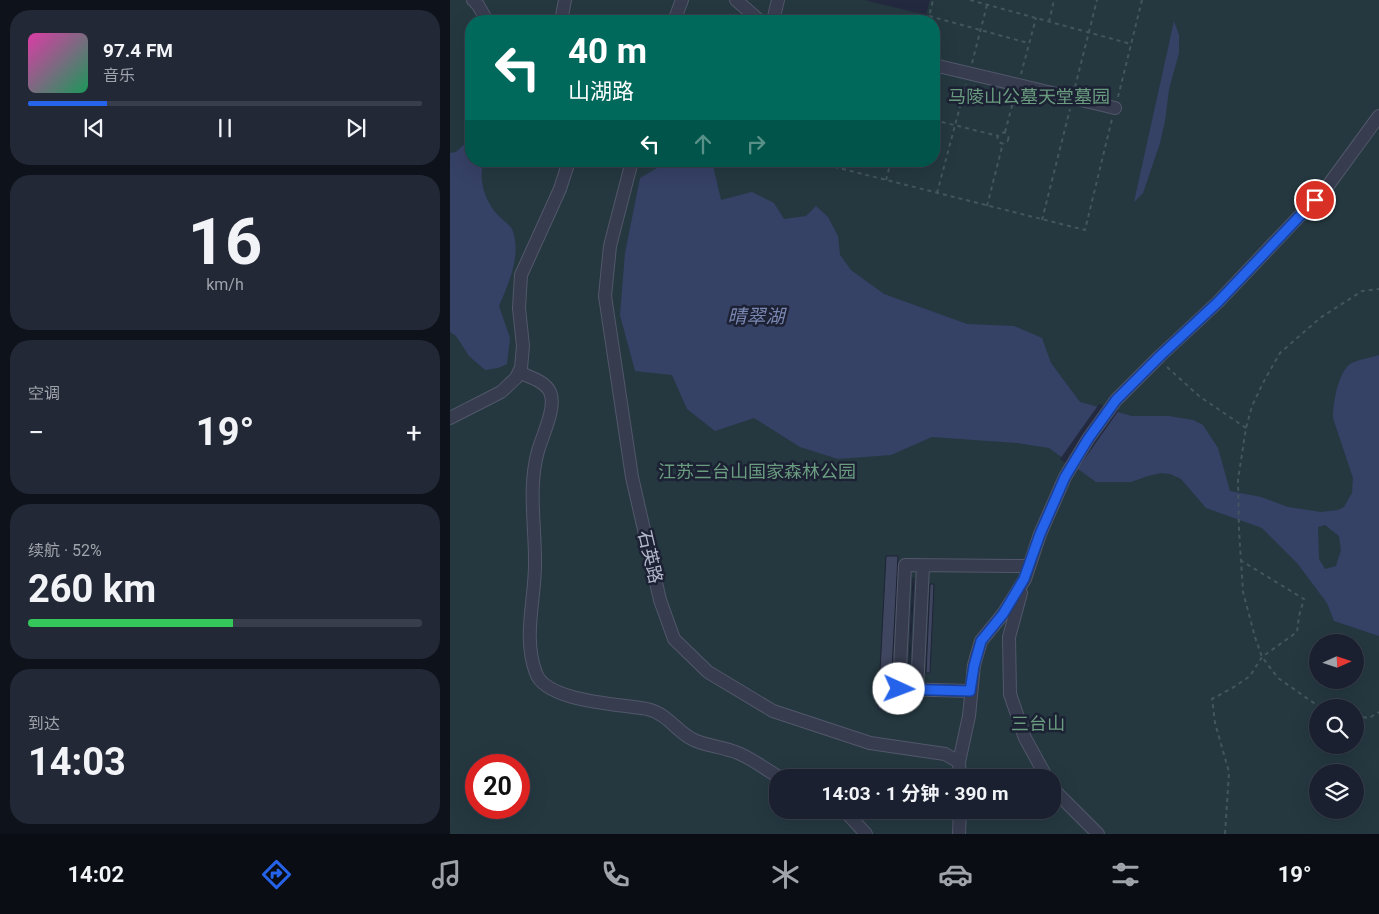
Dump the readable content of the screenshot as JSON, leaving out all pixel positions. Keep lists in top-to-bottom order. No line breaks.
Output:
{"streets":{"street":["石英路"]},"water":["晴翠湖"],"parks":["马陵山公墓天堂墓园","江苏三台山国家森林公园","三台山"],"north":"right","page":{"turn":["40 m","山湖路"],"song":["97.4 FM","音乐"],"tile":[["16","km/h"],"空调",["续航 · 52%","260 km"],["到达","14:03"]],"heat":["−","19°","+"],"limit":"20","trip":"14:03 · 1 分钟 · 390 m","tabs":["14:02","19°"]}}
